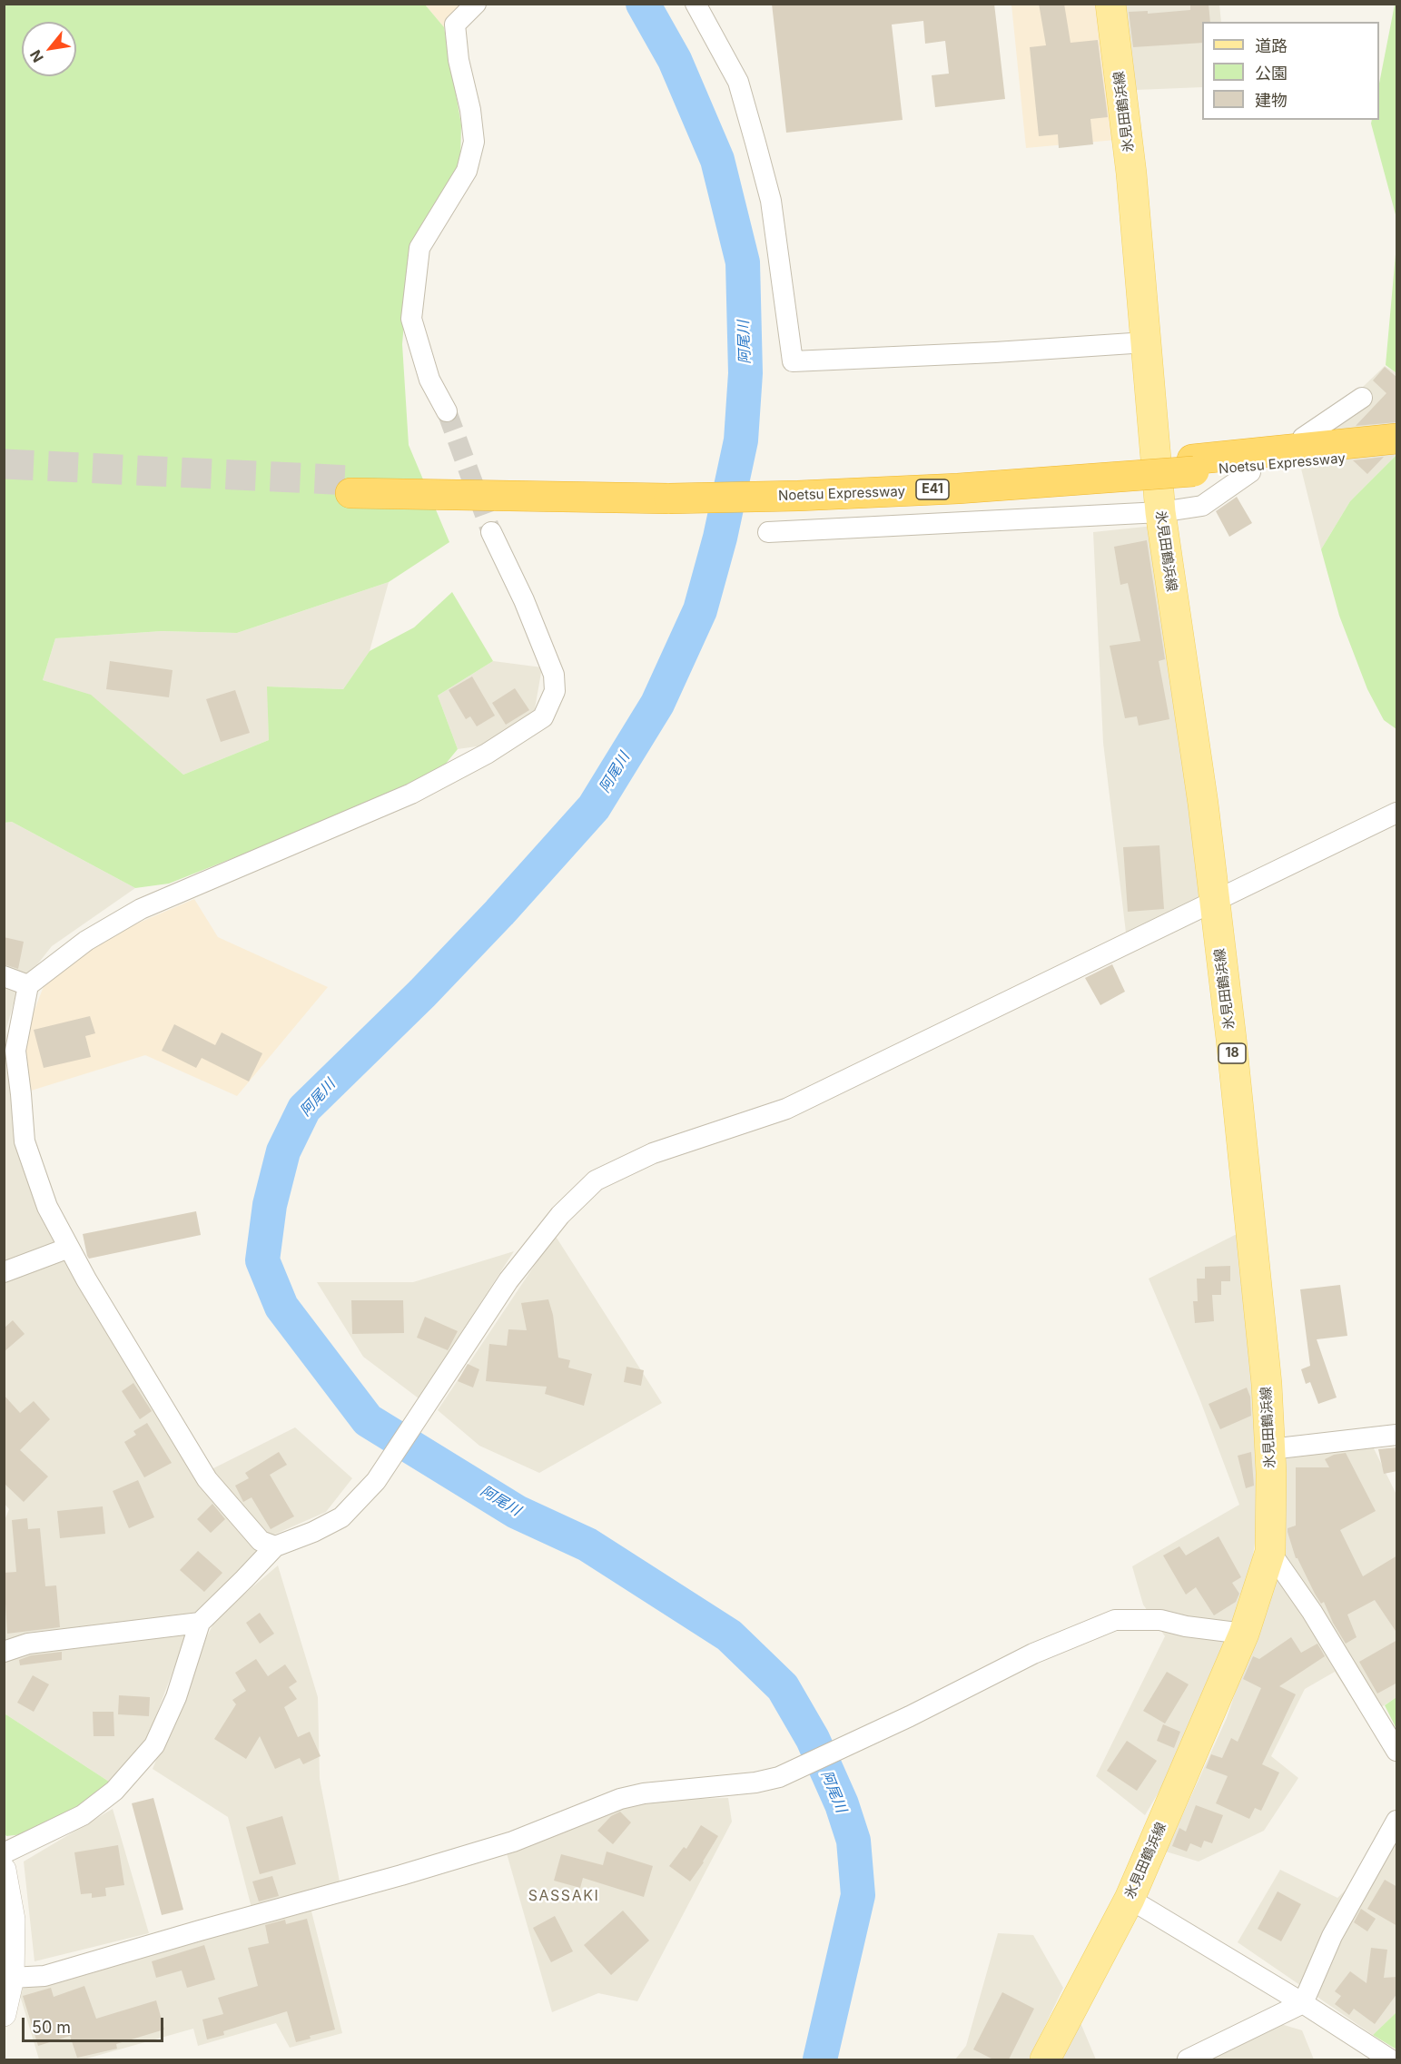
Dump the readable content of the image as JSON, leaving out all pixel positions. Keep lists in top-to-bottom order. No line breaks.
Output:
{"streets":{"highway":["Noetsu Expressway","E41"],"main road":["氷見田鶴浜線","18"]},"districts":["SASSAKI"],"water":["阿尾川"],"legend":["道路","公園","建物"],"scale_bar":"50 m","north":"bottom left"}
